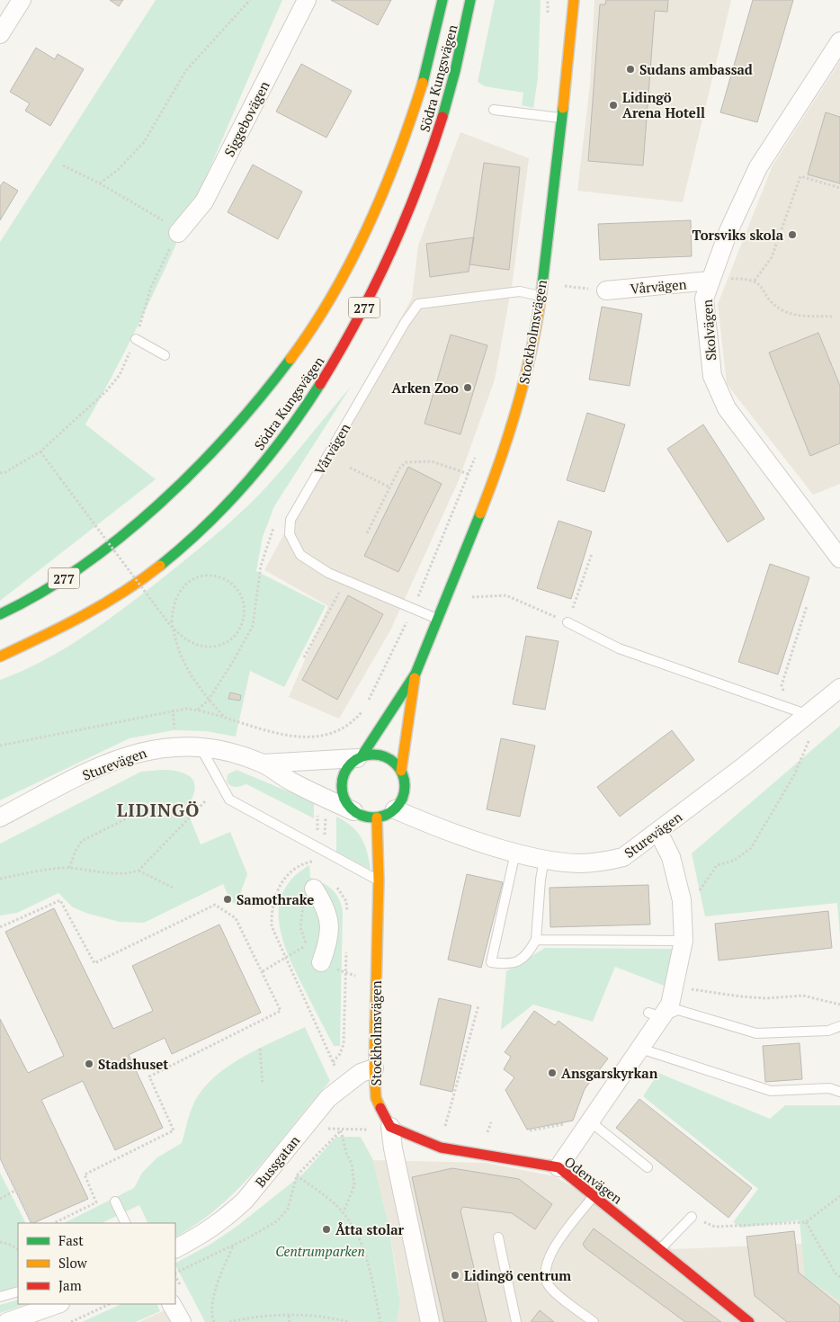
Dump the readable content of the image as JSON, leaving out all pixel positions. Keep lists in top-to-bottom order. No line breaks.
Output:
{"streets":{"street":["Södra Kungsvägen","Siggebovägen","Vårvägen","277","Skolvägen","Stockholmsvägen","Sturevägen","Bussgatan","Odenvägen"]},"crossings":[["Vårvägen","Skolvägen"],["Vårvägen","Stockholmsvägen"],["Stockholmsvägen","Sturevägen"],["Stockholmsvägen","Bussgatan"],["Stockholmsvägen","Odenvägen"]],"districts":["LIDINGÖ"],"parks":["Centrumparken"],"places":["Sudans ambassad","Lidingö Arena Hotell","Torsviks skola","Arken Zoo","Samothrake","Stadshuset","Ansgarskyrkan","Åtta stolar","Lidingö centrum"],"legend":["Fast","Slow","Jam"]}
